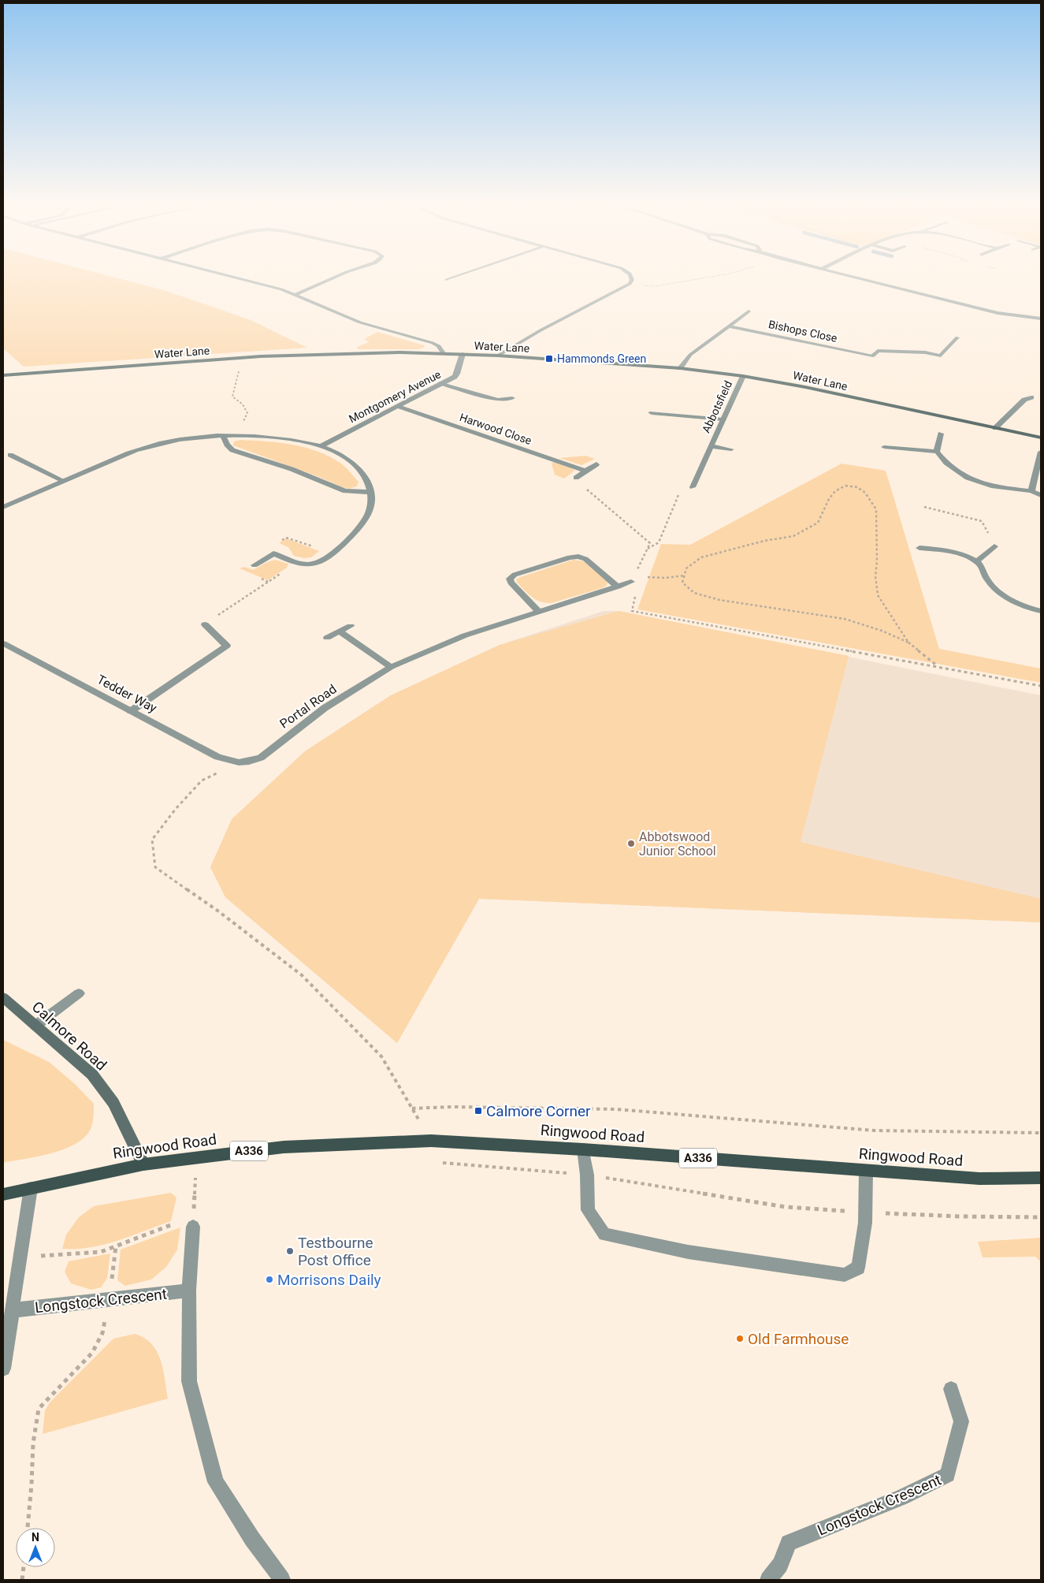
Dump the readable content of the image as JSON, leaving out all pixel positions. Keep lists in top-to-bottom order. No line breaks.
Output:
{"streets":{"main road":["Ringwood Road","A336"],"street":["Bishops Close","Water Lane","Montgomery Avenue","Abbotsfield","Harwood Close","Tedder Way","Portal Road","Calmore Road","Longstock Crescent"]},"crossings":[["Water Lane","Montgomery Avenue"],["Water Lane","Abbotsfield"],["Montgomery Avenue","Harwood Close"],["Tedder Way","Portal Road"],["Calmore Road","Ringwood Road"]],"places":{"transit":["Hammonds Green","Calmore Corner"],"other":["Abbotswood Junior School","Testbourne Post Office","Morrisons Daily","Old Farmhouse"]},"north":"top"}
